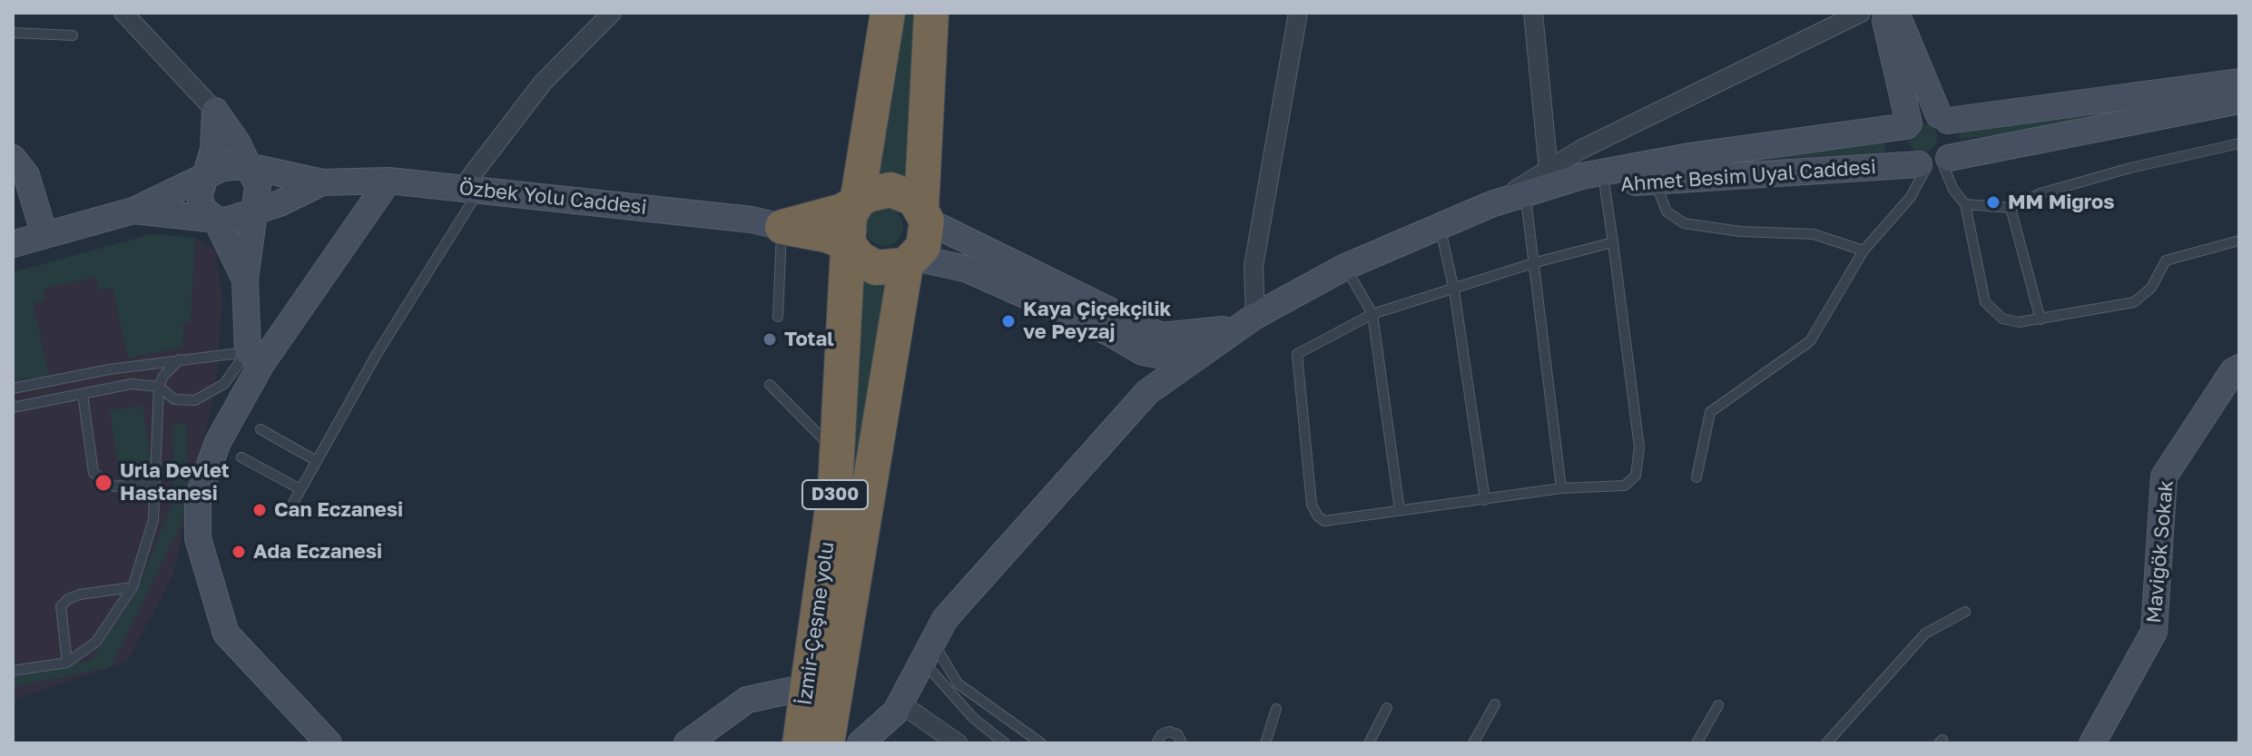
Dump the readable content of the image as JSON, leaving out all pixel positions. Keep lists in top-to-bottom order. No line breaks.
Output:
{"streets":{"highway":["D300","İzmir-Çeşme yolu"],"main road":["Ahmet Besim Uyal Caddesi","Özbek Yolu Caddesi","Mavigök Sokak"]},"crossings":[["D300","İzmir-Çeşme yolu"]],"places":["MM Migros","Kaya Çiçekçilik ve Peyzaj","Total","Urla Devlet Hastanesi","Can Eczanesi","Ada Eczanesi"]}
